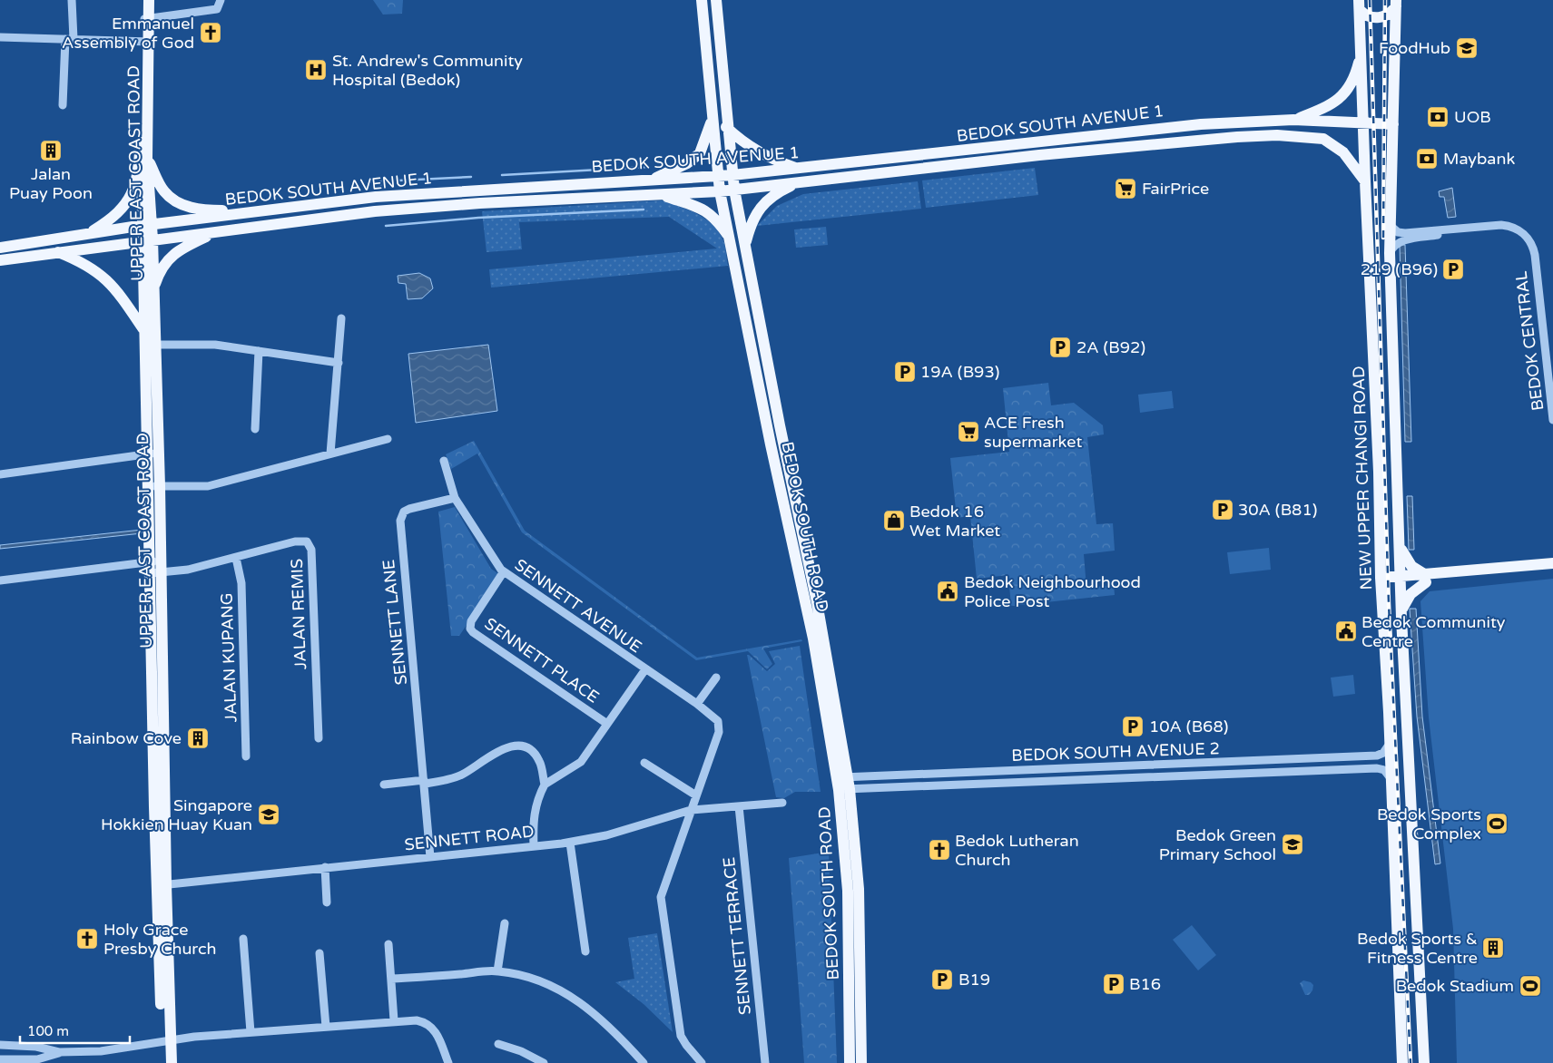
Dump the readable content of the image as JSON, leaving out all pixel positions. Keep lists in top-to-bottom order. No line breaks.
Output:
{"streets":{"main road":["BEDOK SOUTH AVENUE 1","UPPER EAST COAST ROAD","NEW UPPER CHANGI ROAD","BEDOK SOUTH ROAD"],"street":["BEDOK CENTRAL","SENNETT AVENUE","JALAN REMIS","SENNETT LANE","JALAN KUPANG","SENNETT PLACE","BEDOK SOUTH AVENUE 2","SENNETT ROAD","SENNETT TERRACE"]},"crossings":[["BEDOK SOUTH AVENUE 1","UPPER EAST COAST ROAD"],["BEDOK SOUTH AVENUE 1","NEW UPPER CHANGI ROAD"],["BEDOK SOUTH AVENUE 1","BEDOK SOUTH ROAD"],["UPPER EAST COAST ROAD","JALAN REMIS"],["UPPER EAST COAST ROAD","SENNETT ROAD"],["NEW UPPER CHANGI ROAD","BEDOK SOUTH AVENUE 2"],["BEDOK SOUTH ROAD","BEDOK SOUTH AVENUE 2"],["SENNETT AVENUE","SENNETT LANE"],["SENNETT AVENUE","SENNETT PLACE"],["SENNETT AVENUE","SENNETT ROAD"],["JALAN REMIS","JALAN KUPANG"],["SENNETT LANE","SENNETT ROAD"],["SENNETT ROAD","SENNETT TERRACE"]],"places":{"church":["Emmanuel Assembly of God","Bedok Lutheran Church","Holy Grace Presby Church"],"school or university":["FoodHub","Singapore Hokkien Huay Kuan","Bedok Green Primary School"],"hospital":["St. Andrew's Community Hospital (Bedok)"],"bank":["UOB","Maybank"],"building":["Jalan Puay Poon","Rainbow Cove","Bedok Sports & Fitness Centre"],"supermarket":["FairPrice","ACE Fresh supermarket"],"parking":["219 (B96)","2A (B92)","19A (B93)","30A (B81)","10A (B68)","B19","B16"],"shop":["Bedok 16 Wet Market"],"public building":["Bedok Neighbourhood Police Post","Bedok Community Centre"],"sports":["Bedok Sports Complex","Bedok Stadium"]},"scale_bar":"100 m"}
